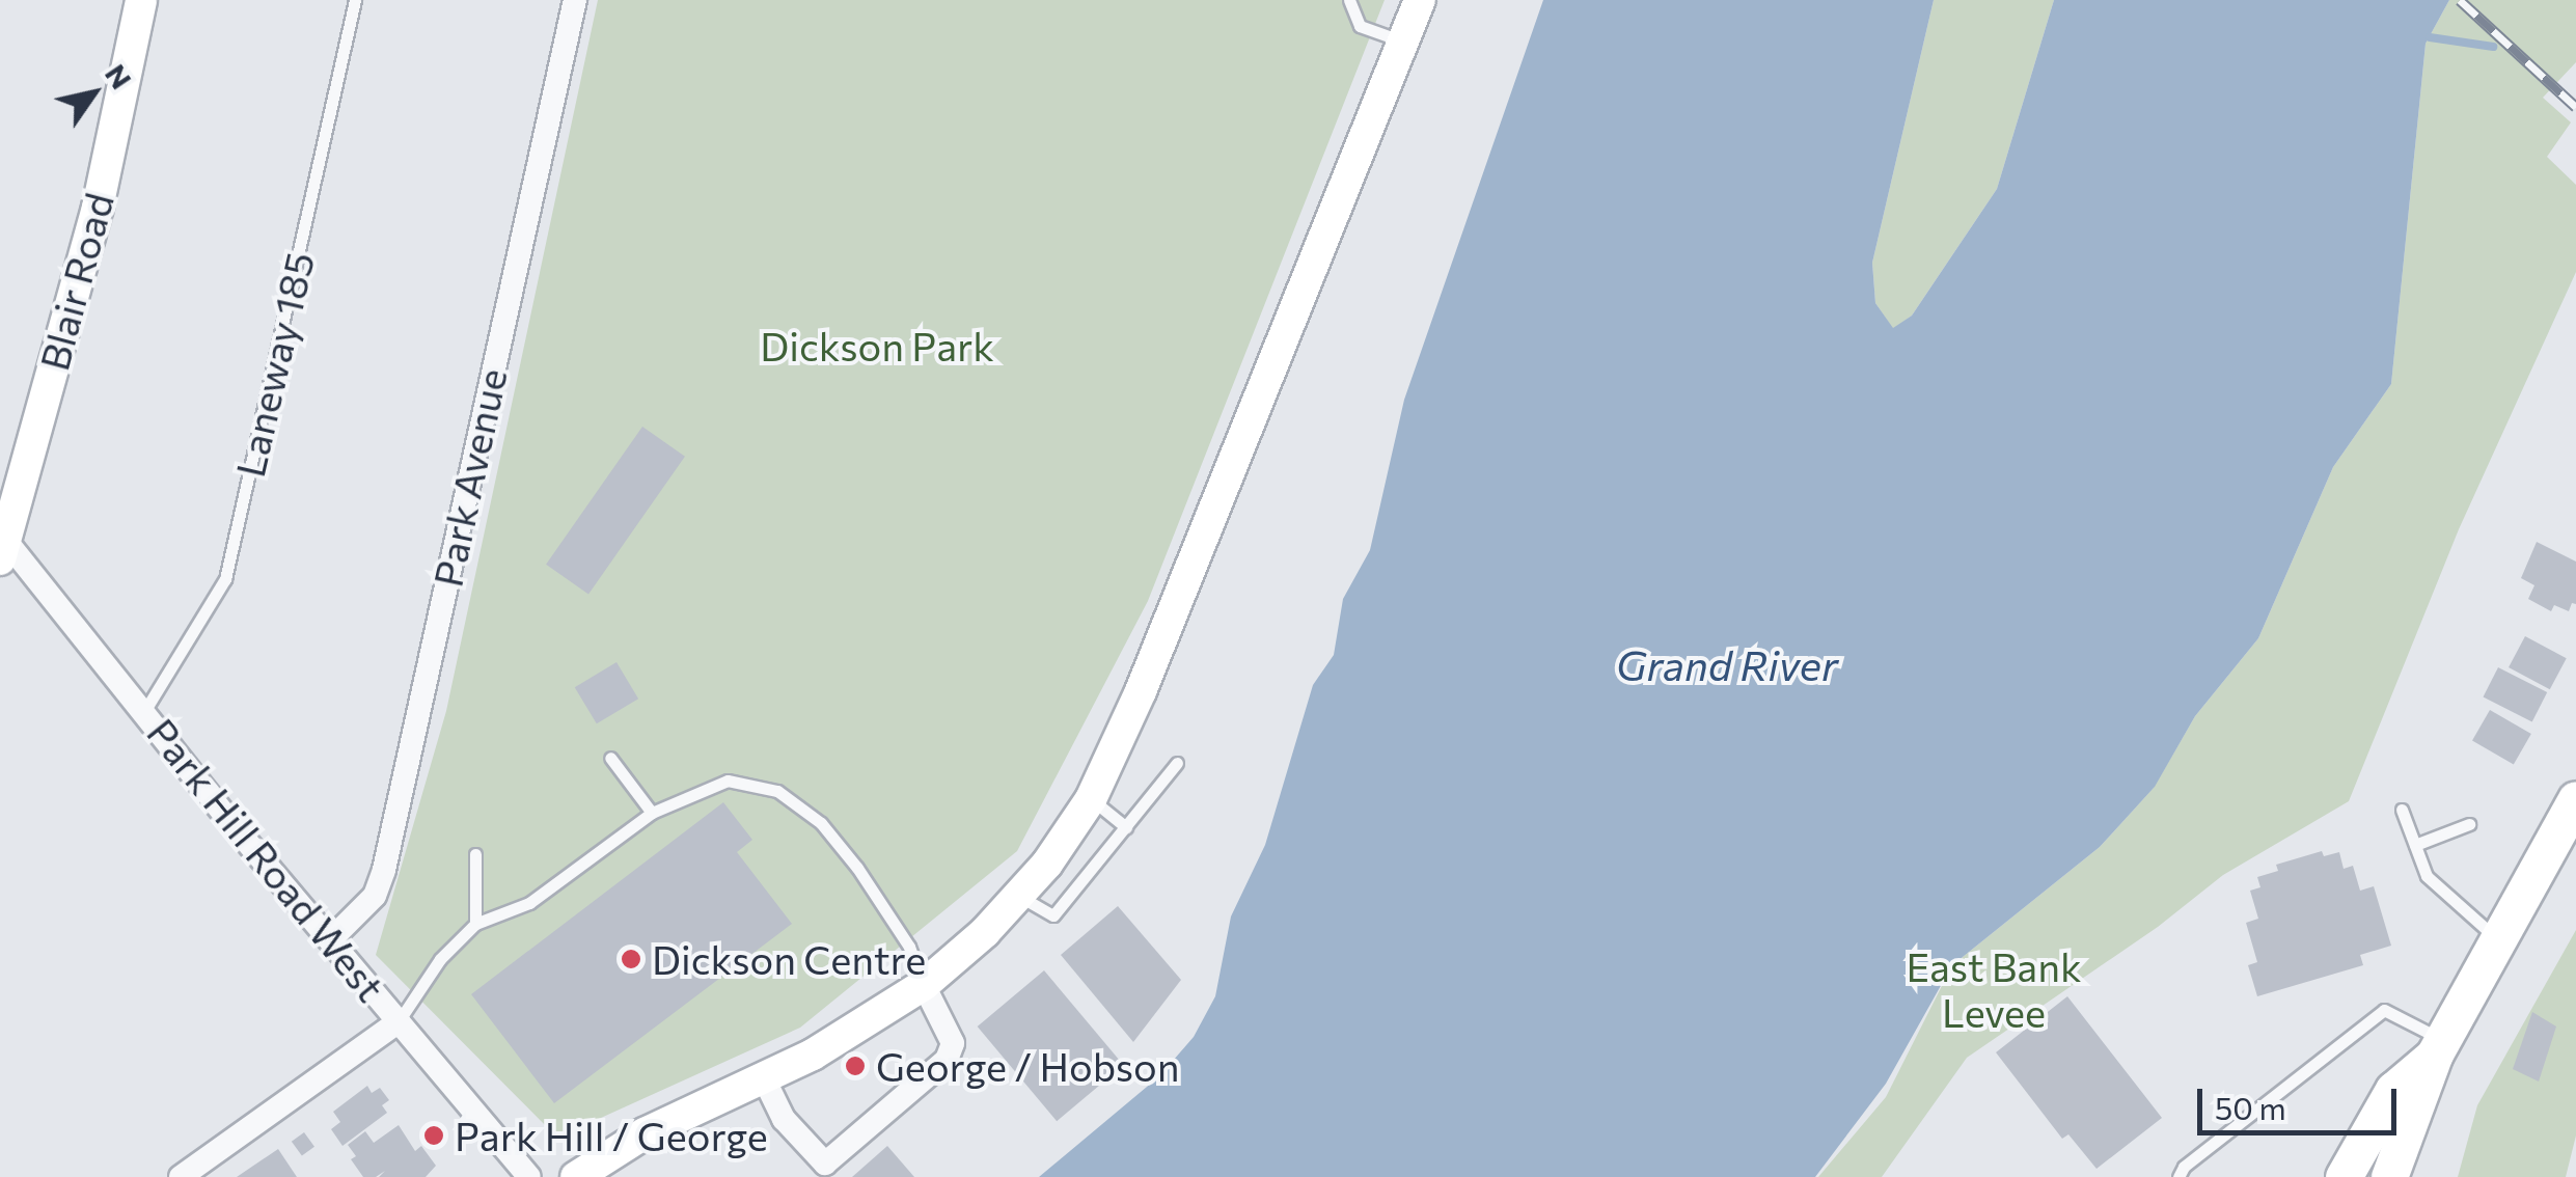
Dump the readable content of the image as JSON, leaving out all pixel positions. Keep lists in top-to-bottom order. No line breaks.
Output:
{"streets":{"main road":["Blair Road"],"street":["Park Avenue","Park Hill Road West"],"lane":["Laneway 185"]},"crossings":[["Blair Road","Park Hill Road West"],["Laneway 185","Park Hill Road West"],["Park Avenue","Park Hill Road West"]],"water":["Grand River"],"parks":["Dickson Park","East Bank Levee"],"places":["Dickson Centre","George / Hobson","Park Hill / George"],"scale_bar":"50 m","north":"top right"}
